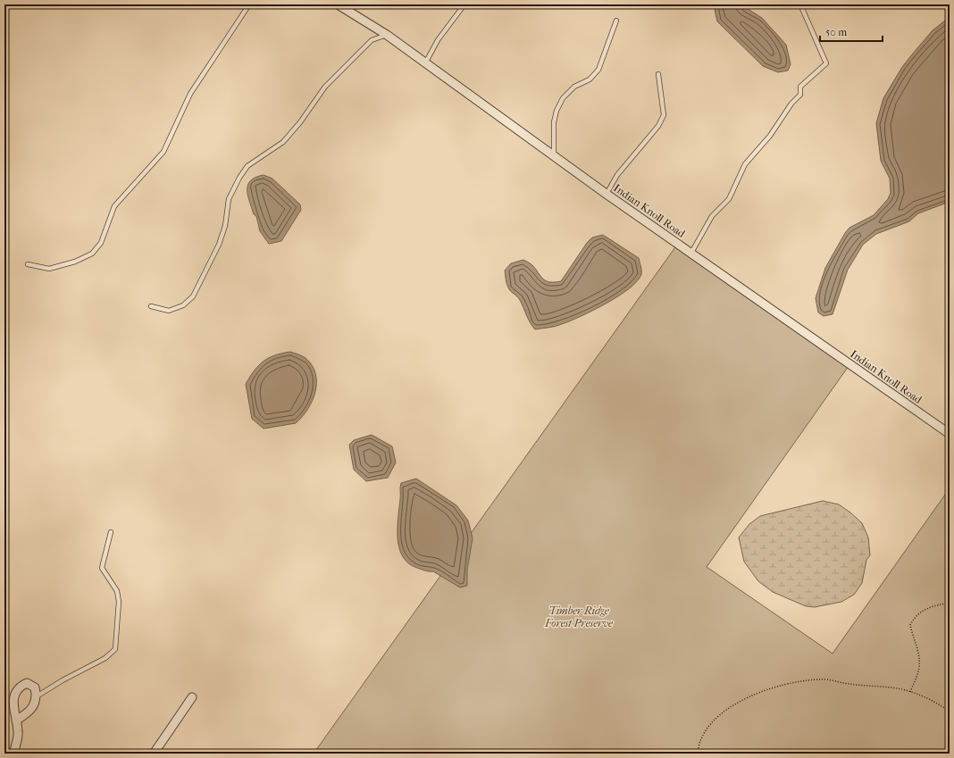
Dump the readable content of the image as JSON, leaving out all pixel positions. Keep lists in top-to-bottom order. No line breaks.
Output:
{"streets":{"street":["Indian Knoll Road"]},"parks":["Timber Ridge Forest Preserve"],"scale_bar":"50 m"}
